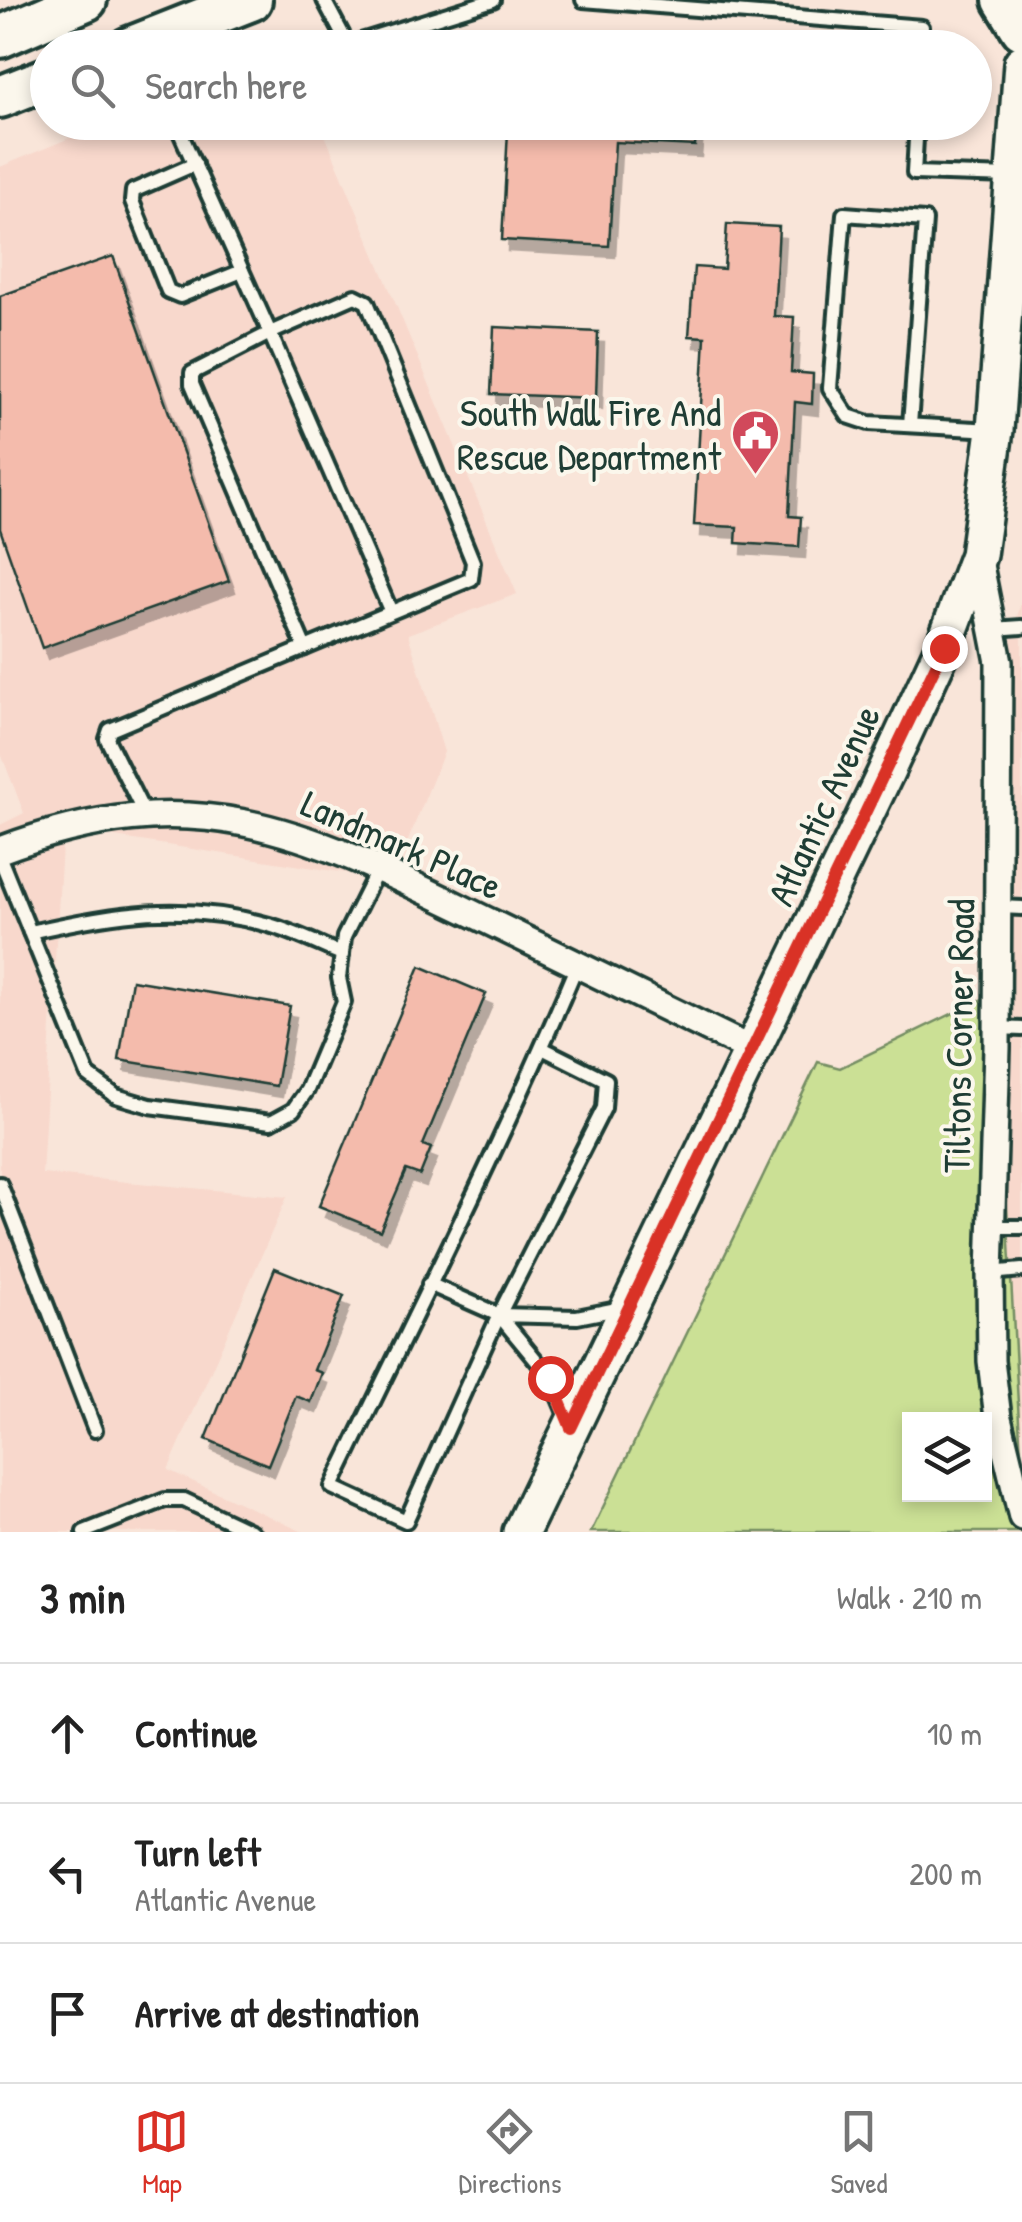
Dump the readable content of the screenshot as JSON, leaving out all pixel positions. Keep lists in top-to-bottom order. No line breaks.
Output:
{"streets":{"main road":["Atlantic Avenue"],"street":["Landmark Place","Tiltons Corner Road"]},"crossings":[["Atlantic Avenue","Landmark Place"],["Atlantic Avenue","Tiltons Corner Road"]],"places":{"public building":["South Wall Fire And Rescue Department"]},"page":{"search":"Search here","heading":["3 min","Walk · 210 m"],"list":[["Continue","10 m"],["Turn left","Atlantic Avenue","200 m"],"Arrive at destination"],"nav":["Map","Directions","Saved"]}}
